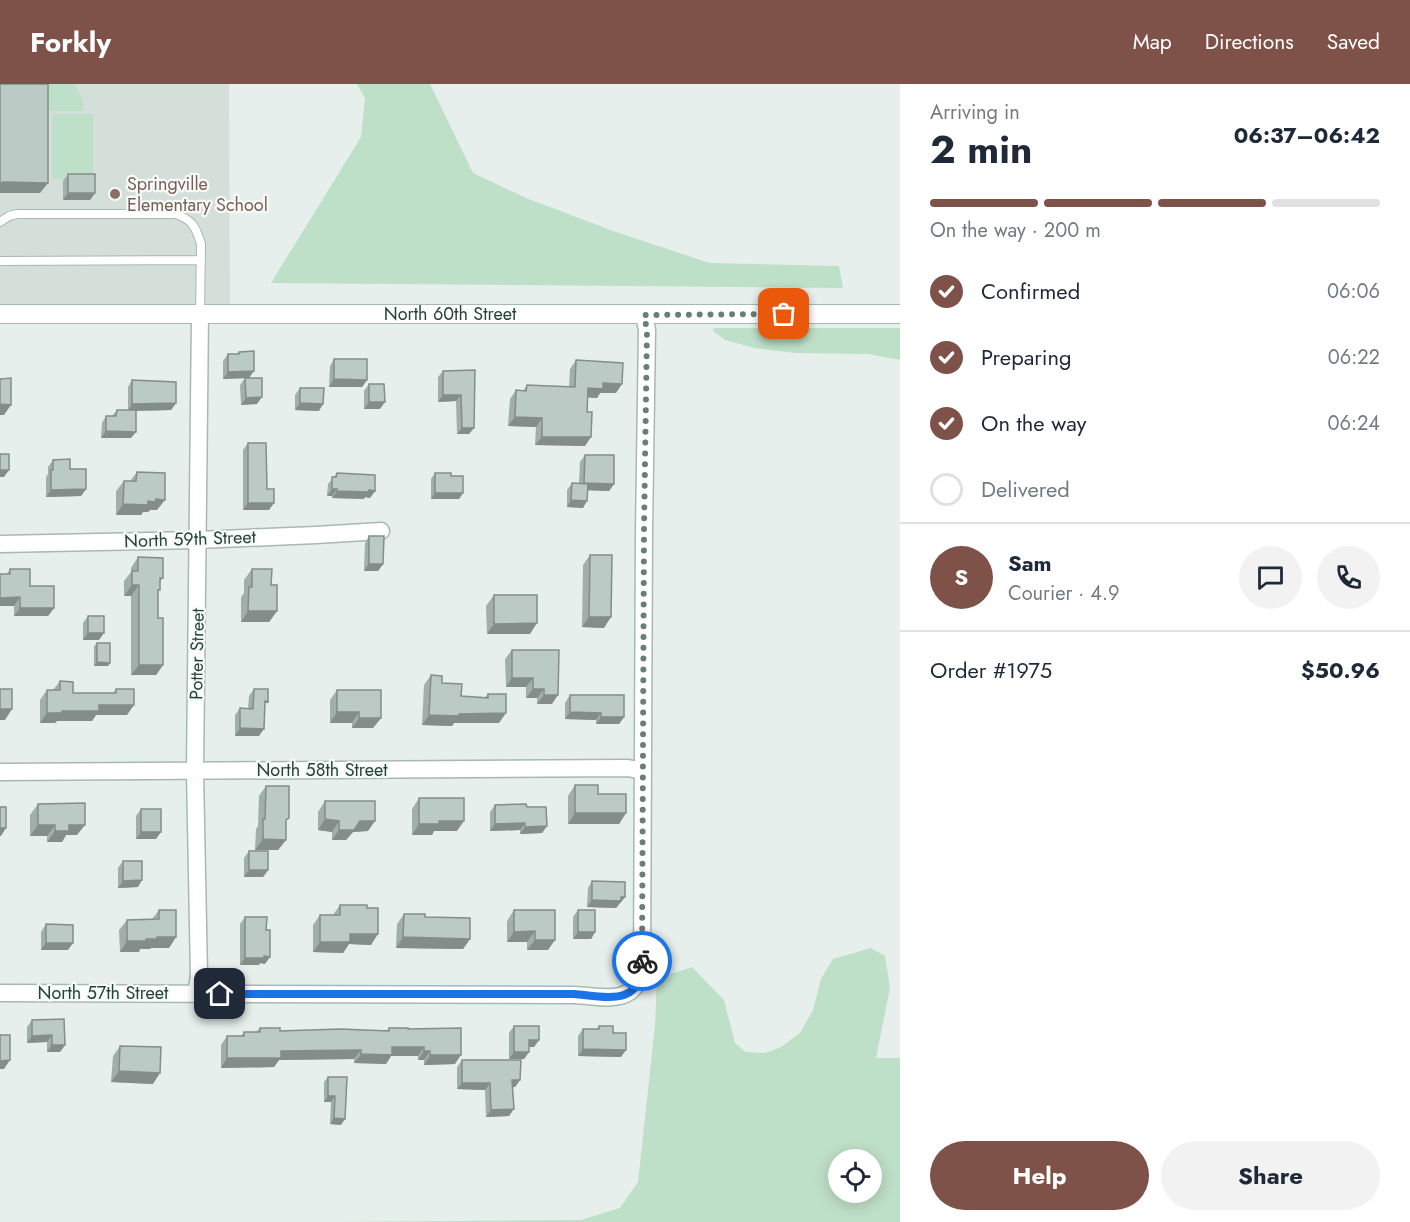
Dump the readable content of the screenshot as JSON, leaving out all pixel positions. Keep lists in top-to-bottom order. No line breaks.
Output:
{"streets":{"main road":["North 60th Street"],"street":["North 59th Street","Potter Street","North 58th Street","North 57th Street"]},"crossings":[["North 60th Street","Potter Street"],["North 59th Street","Potter Street"],["Potter Street","North 58th Street"],["Potter Street","North 57th Street"],["North 58th Street","North 57th Street"]],"places":["Springville Elementary School"],"page":{"header":"Forkly","nav":["Map","Directions","Saved"],"heading":["2 min","Arriving in","06:37–06:42"],"panel":["Sam","Courier · 4.9","Order #1975","$50.96"],"bar":"On the way · 200 m","list":[["Confirmed","06:06"],["Preparing","06:22"],["On the way","06:24"],"Delivered"],"round":"S","buttons":["Help","Share"]}}
